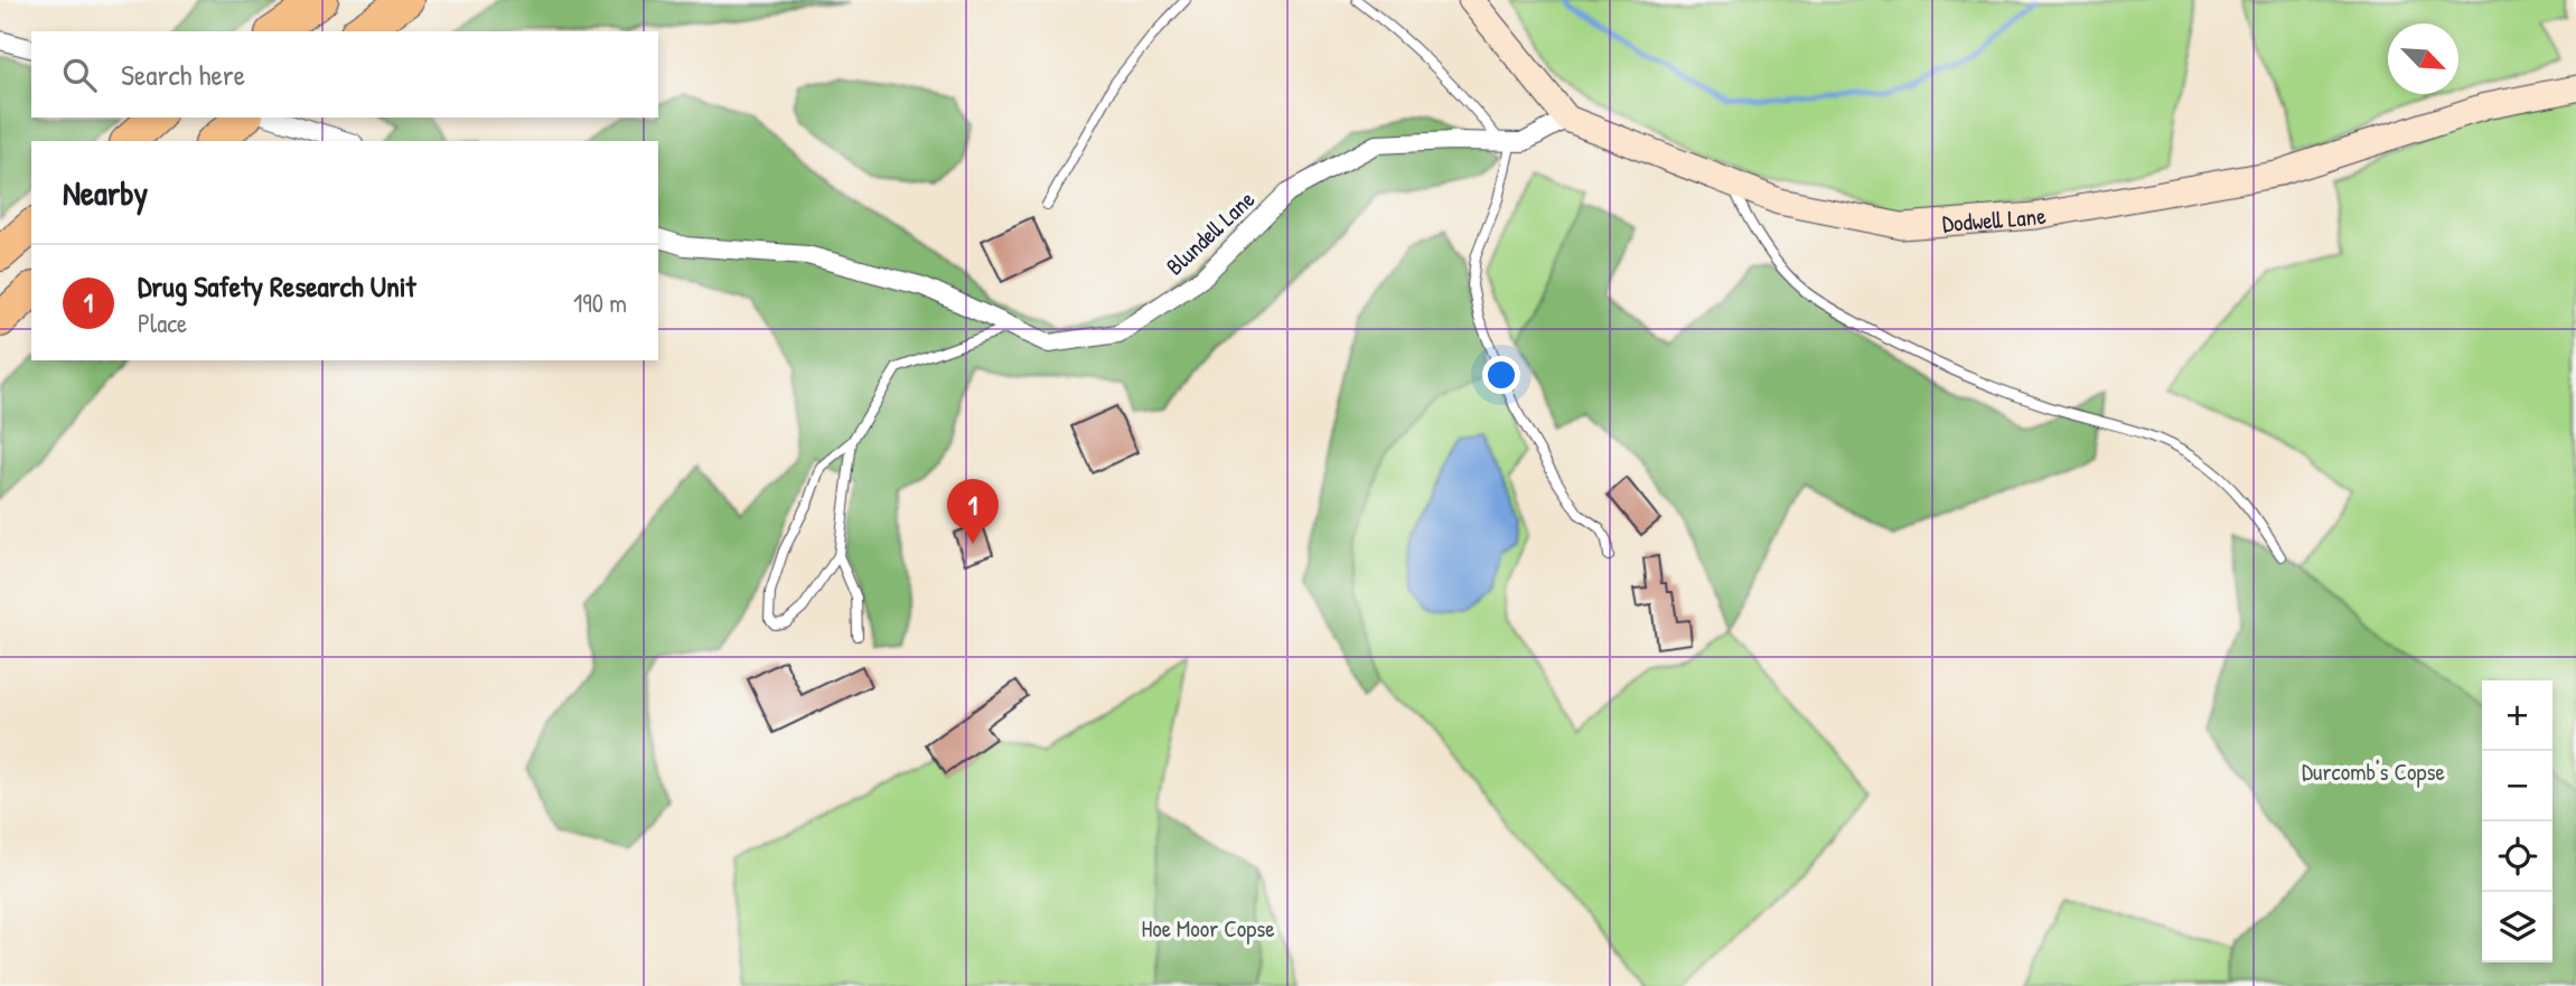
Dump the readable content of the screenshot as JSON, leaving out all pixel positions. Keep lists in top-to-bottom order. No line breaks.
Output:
{"streets":{"street":["Dodwell Lane","Blundell Lane"]},"crossings":[["Dodwell Lane","Blundell Lane"]],"parks":["Durcomb's Copse","Hoe Moor Copse"],"north":"bottom right","page":{"search":"Search here","heading":"Nearby","list":[{"mark":"1","name":"Drug Safety Research Unit","note":"Place","value":"190 m"}],"pins":"1","map_buttons":["+","−"]}}
